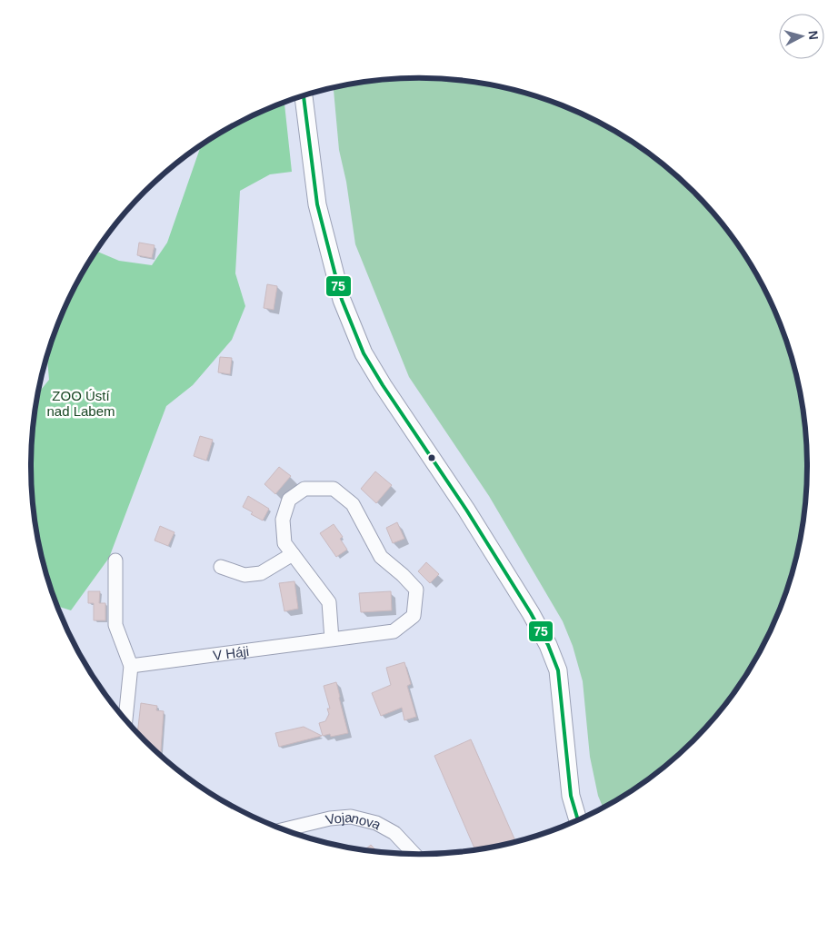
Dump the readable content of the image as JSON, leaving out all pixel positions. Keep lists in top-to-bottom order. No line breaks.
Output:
{"streets":{"street":["V Háji","Vojanova"]},"parks":["ZOO Ústí nad Labem"],"lines":["transit line 75"],"north":"right"}
